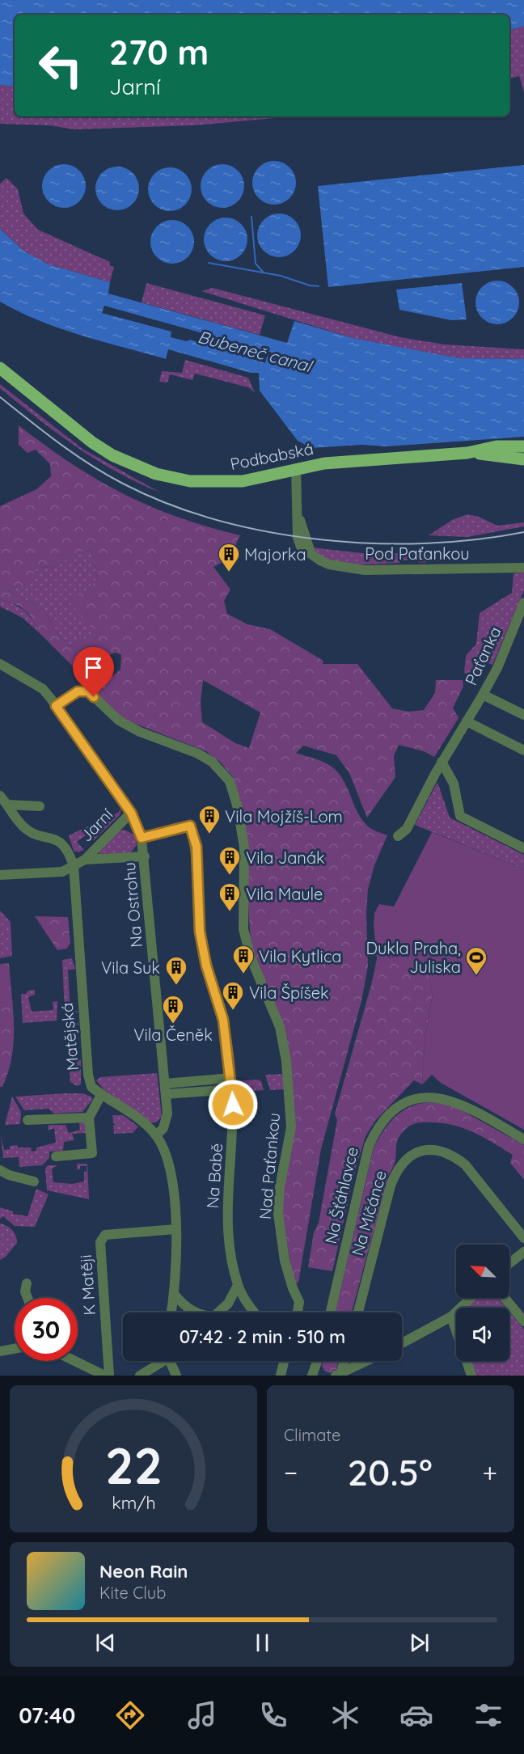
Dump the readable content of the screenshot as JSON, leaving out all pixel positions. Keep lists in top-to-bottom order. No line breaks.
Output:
{"streets":{"main road":["Podbabská"],"street":["Pod Paťankou","Paťanka","Jarní","Na Ostrohu","Matějská","Nad Paťankou","Na Babě","Na Šťáhlavce","Na Míčánce","K Matěji"]},"crossings":[["Podbabská","Pod Paťankou"],["Jarní","Na Ostrohu"],["Jarní","Matějská"],["Na Ostrohu","Matějská"],["Na Ostrohu","Nad Paťankou"],["Na Ostrohu","Na Babě"],["Matějská","K Matěji"]],"water":["Bubeneč canal"],"places":{"building":["Majorka","Vila Mojžíš-Lom","Vila Janák","Vila Maule","Vila Kytlica","Vila Suk","Vila Špíšek","Vila Čeněk"],"sports":["Dukla Praha, Juliska"]},"north":"top left","page":{"turn":["270 m","Jarní"],"limit":"30","trip":"07:42 · 2 min · 510 m","tile":"Climate","heat":["−","20.5°","+"],"song":["Neon Rain","Kite Club"],"tabs":"07:40","gauge":["22","km/h"]}}
